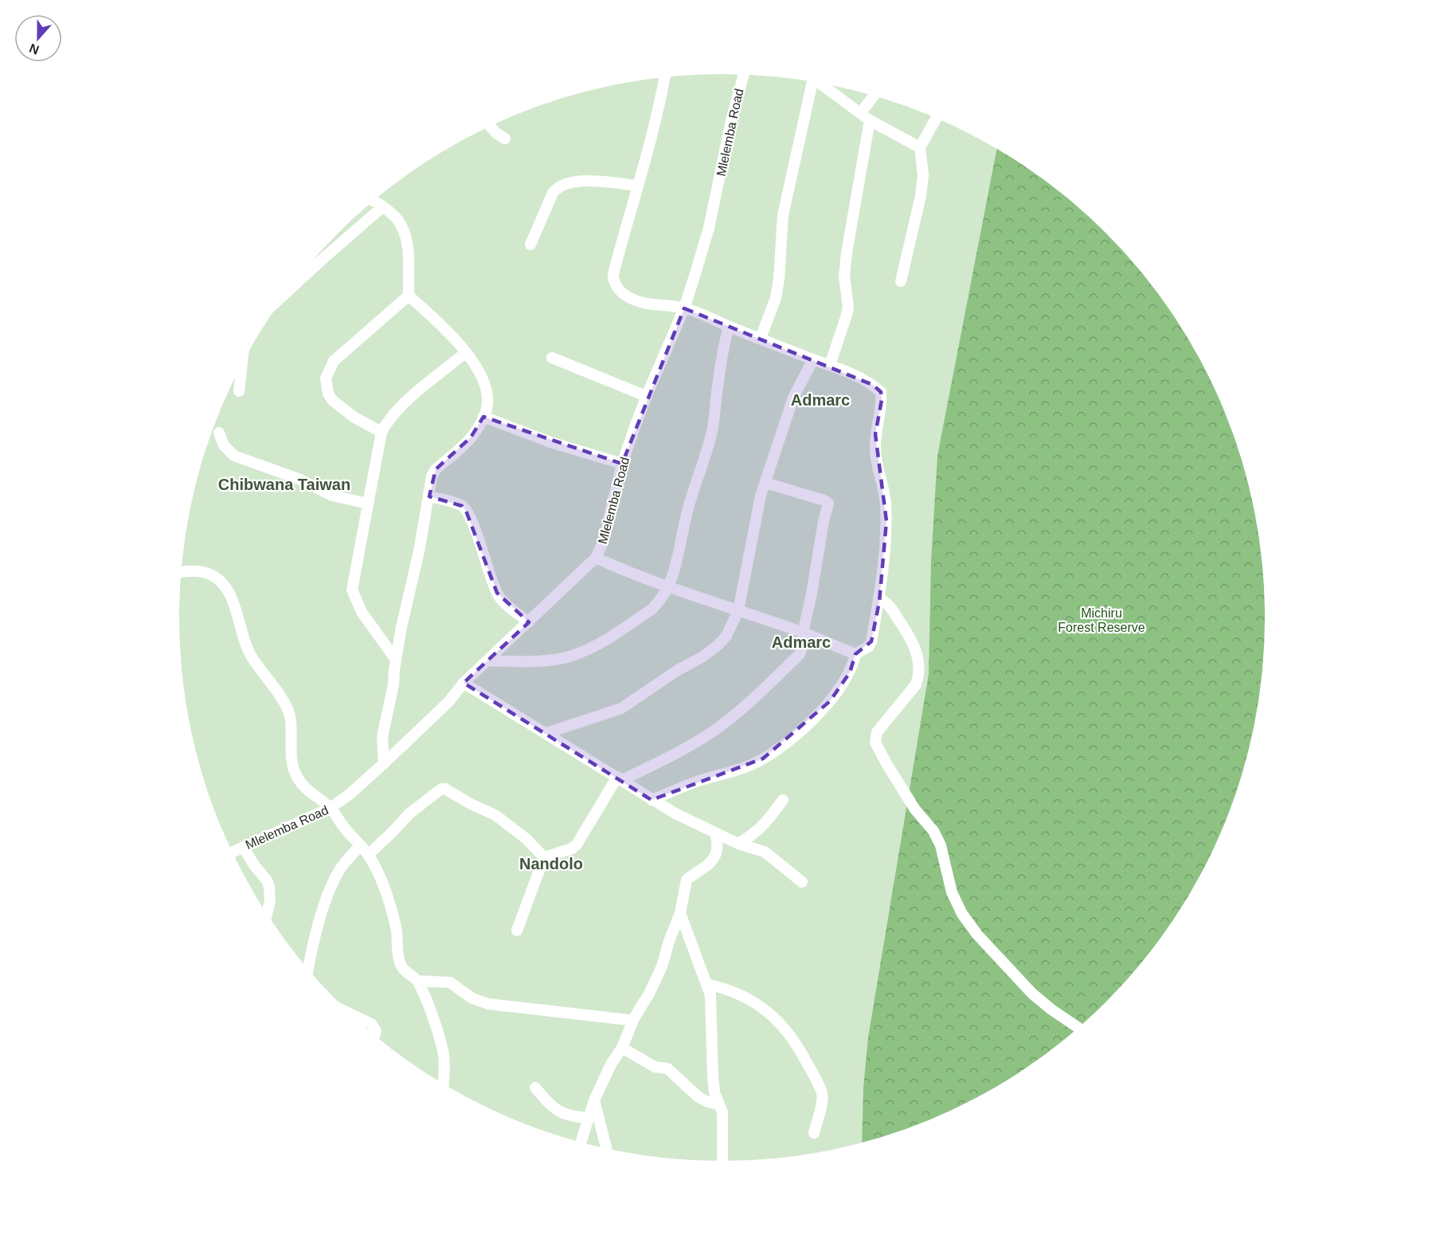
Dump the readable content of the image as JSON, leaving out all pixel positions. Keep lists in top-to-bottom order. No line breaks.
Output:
{"streets":{"street":["Mlelemba Road"]},"districts":["Admarc","Chibwana Taiwan","Admarc","Nandolo"],"parks":["Michiru Forest Reserve"],"north":"bottom"}
